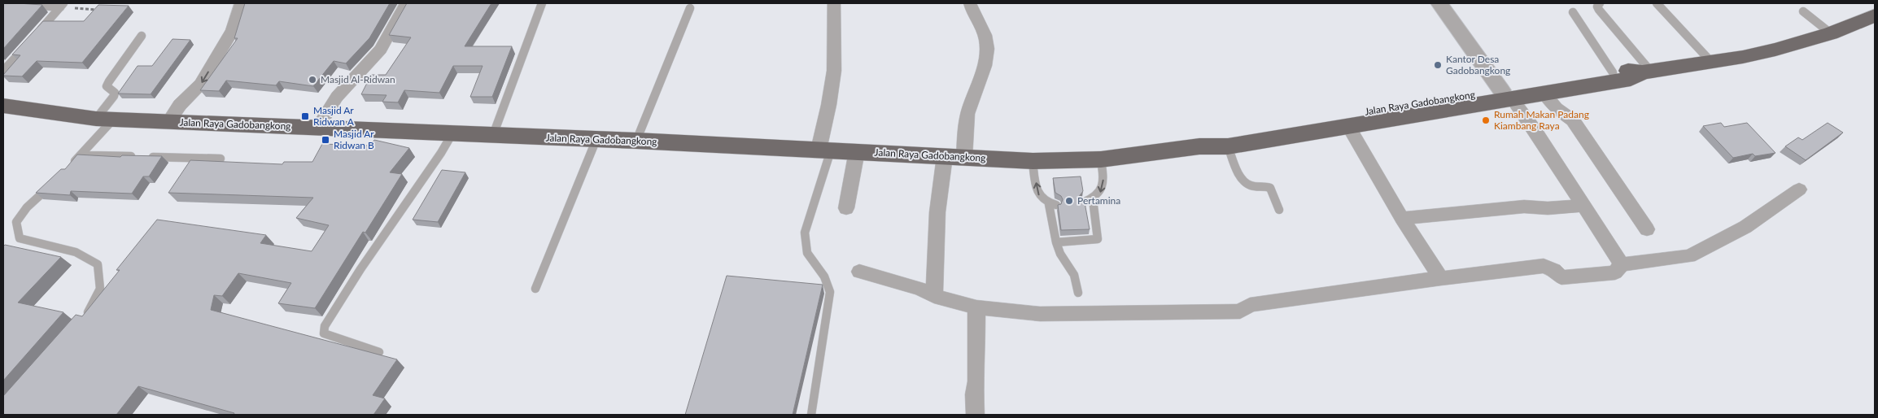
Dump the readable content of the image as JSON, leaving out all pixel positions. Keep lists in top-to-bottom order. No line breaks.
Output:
{"streets":{"highway":["Jalan Raya Gadobangkong"]},"places":{"other":["Kantor Desa Gadobangkong","Masjid Al-Ridwan","Rumah Makan Padang Kiambang Raya","Pertamina"],"transit":["Masjid Ar Ridwan A","Masjid Ar Ridwan B"]}}
